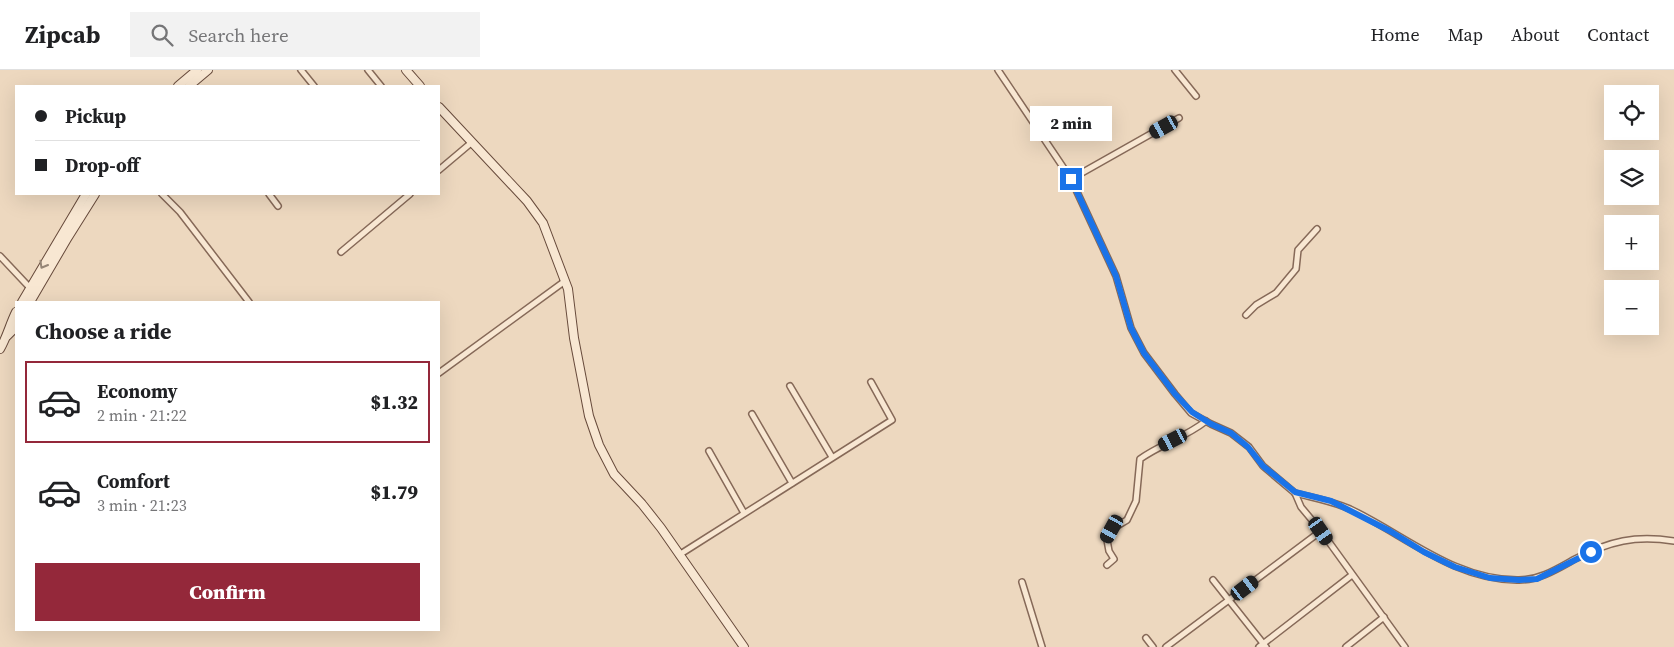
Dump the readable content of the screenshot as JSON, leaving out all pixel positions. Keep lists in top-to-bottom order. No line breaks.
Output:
{"page":{"header":"Zipcab","search":"Search here","nav":["Home","Map","About","Contact"],"map_buttons":["+","−"],"banner":["Pickup","Drop-off"],"bubble":"2 min","heading":"Choose a ride","list":[{"name":"Economy","note":"2 min · 21:22","value":"$1.32"},{"name":"Comfort","note":"3 min · 21:23","value":"$1.79"}],"buttons":"Confirm"}}
